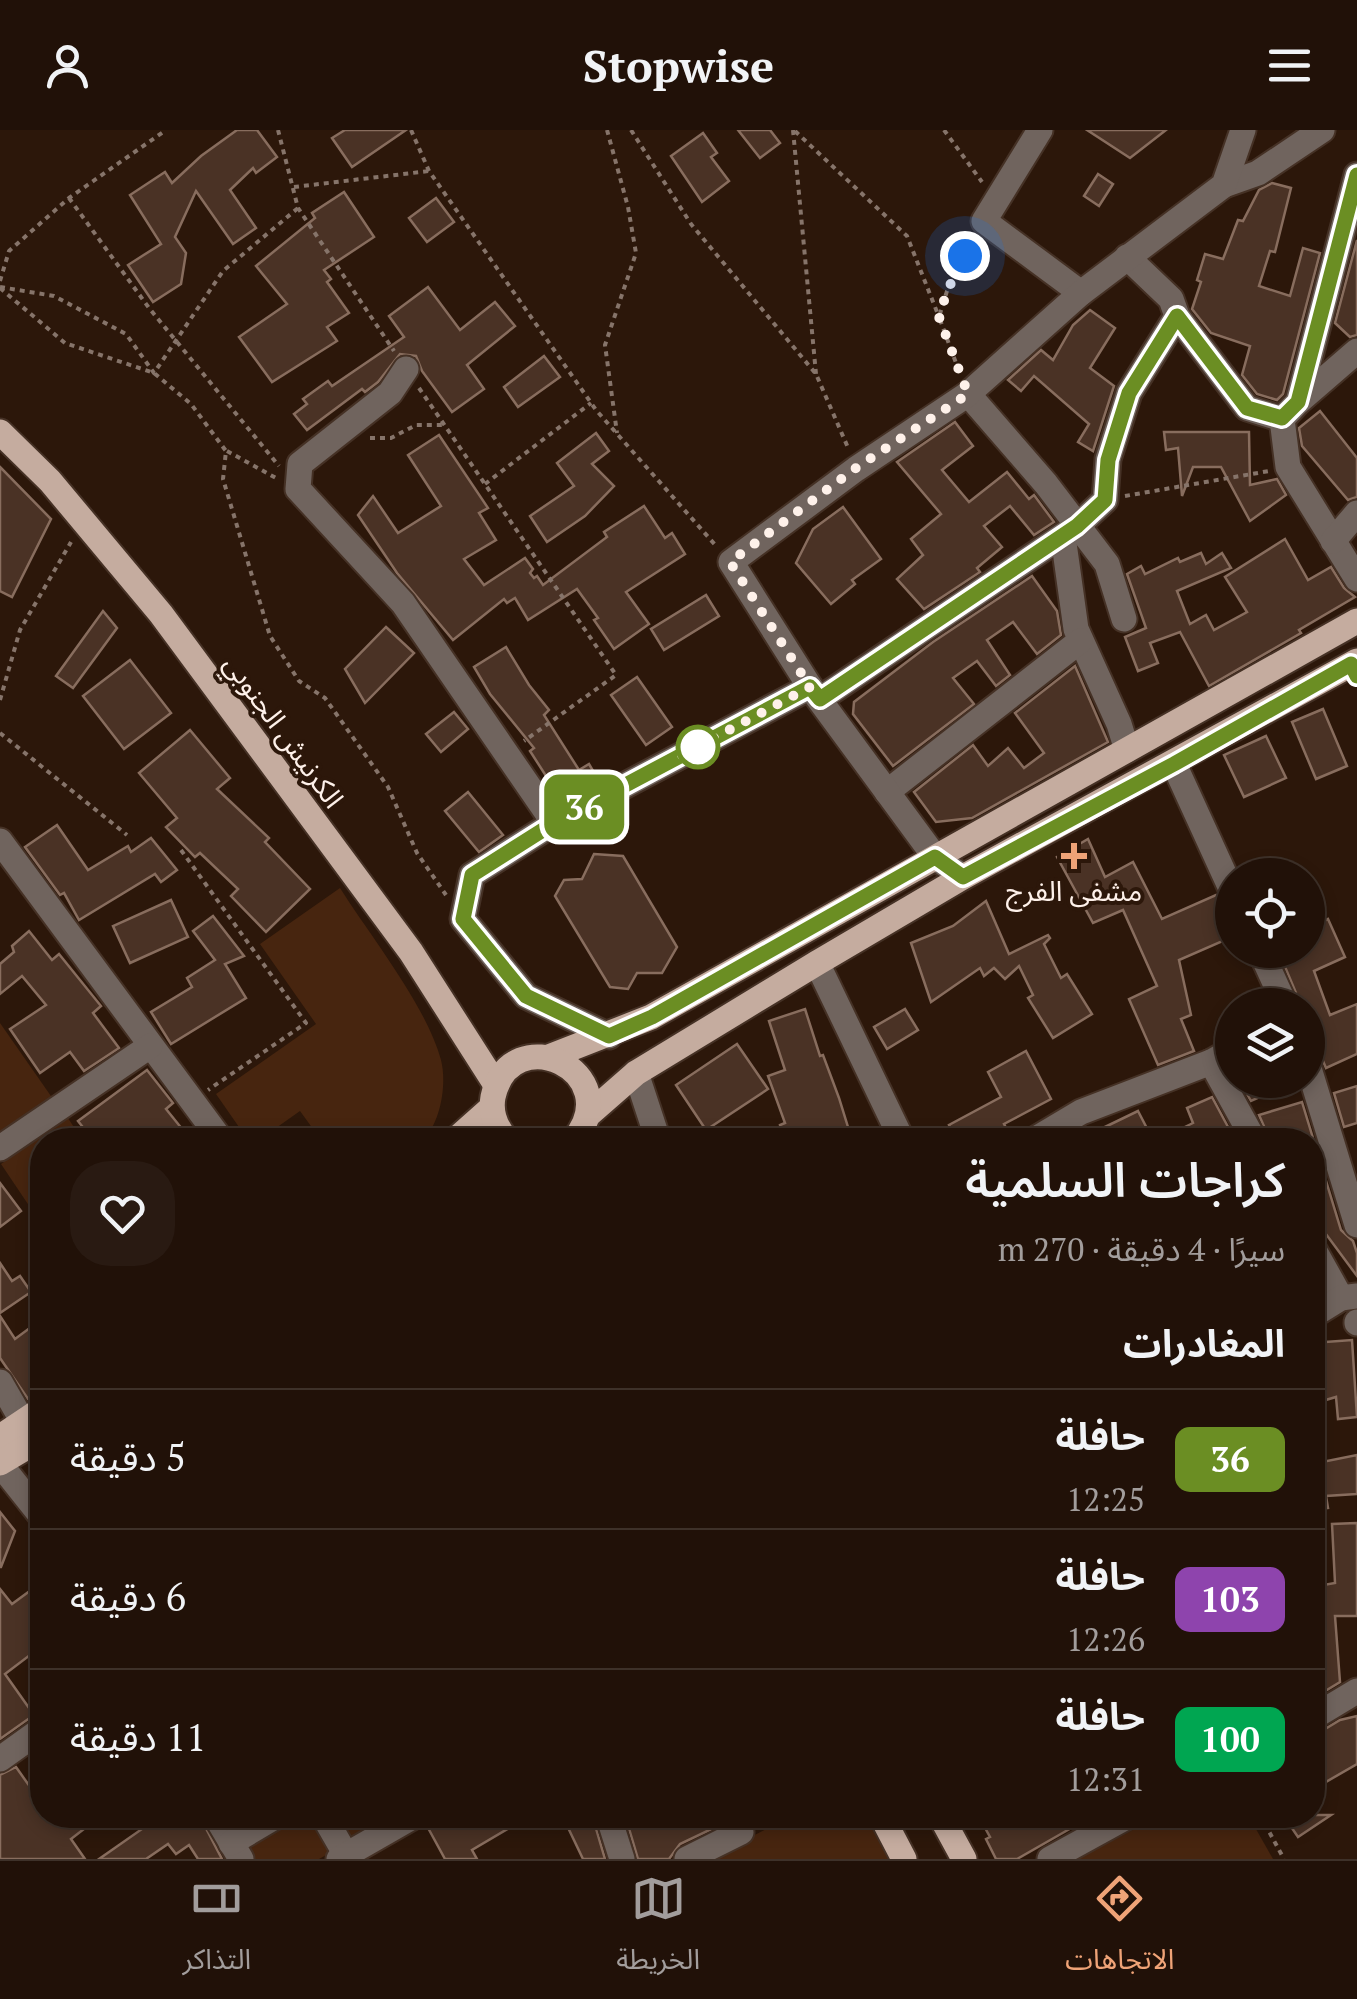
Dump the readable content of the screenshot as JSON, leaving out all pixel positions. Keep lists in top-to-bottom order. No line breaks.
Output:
{"streets":{"main road":["الكرنيش الجنوبي"]},"places":{"health":["مشفى الفرج"]},"lines":["bus line 36"],"page":{"header":"Stopwise","on_map":"36","heading":[["كراجات السلمية","سيرًا · 4 دقيقة · 270 m"],"المغادرات"],"list":[{"mark":"36","name":"حافلة","note":"12:25","value":"5 دقيقة"},{"mark":"103","name":"حافلة","note":"12:26","value":"6 دقيقة"},{"mark":"100","name":"حافلة","note":"12:31","value":"11 دقيقة"}],"tabs":["الاتجاهات","الخريطة","التذاكر"]}}
